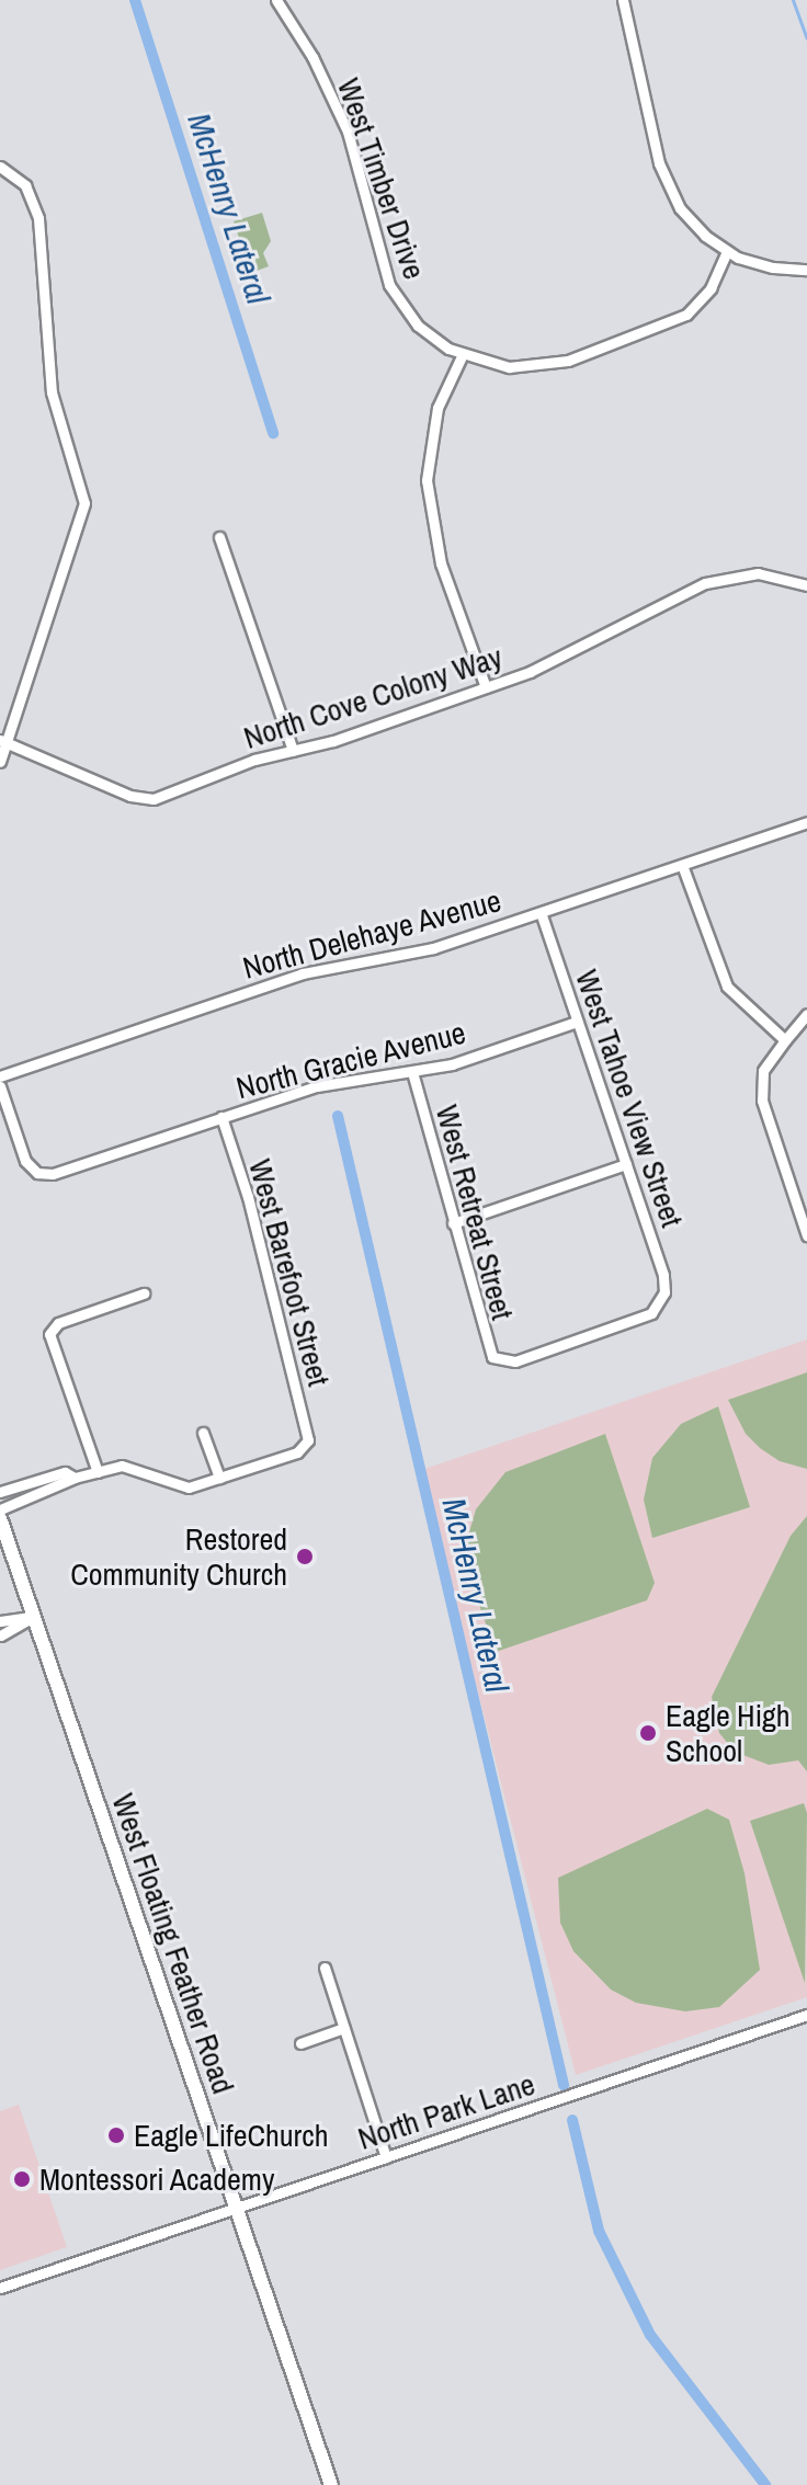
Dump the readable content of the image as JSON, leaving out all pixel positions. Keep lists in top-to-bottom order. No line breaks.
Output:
{"streets":{"main road":["West Floating Feather Road"],"street":["West Timber Drive","North Cove Colony Way","North Delehaye Avenue","North Gracie Avenue","West Tahoe View Street","West Retreat Street","West Barefoot Street","North Park Lane"]},"crossings":[["North Delehaye Avenue","West Tahoe View Street"],["North Gracie Avenue","West Tahoe View Street"],["North Gracie Avenue","West Retreat Street"],["North Gracie Avenue","West Barefoot Street"],["West Tahoe View Street","West Retreat Street"],["West Floating Feather Road","North Park Lane"]],"water":["McHenry Lateral"],"places":["Restored Community Church","Eagle High School","Eagle LifeChurch","Montessori Academy"]}
